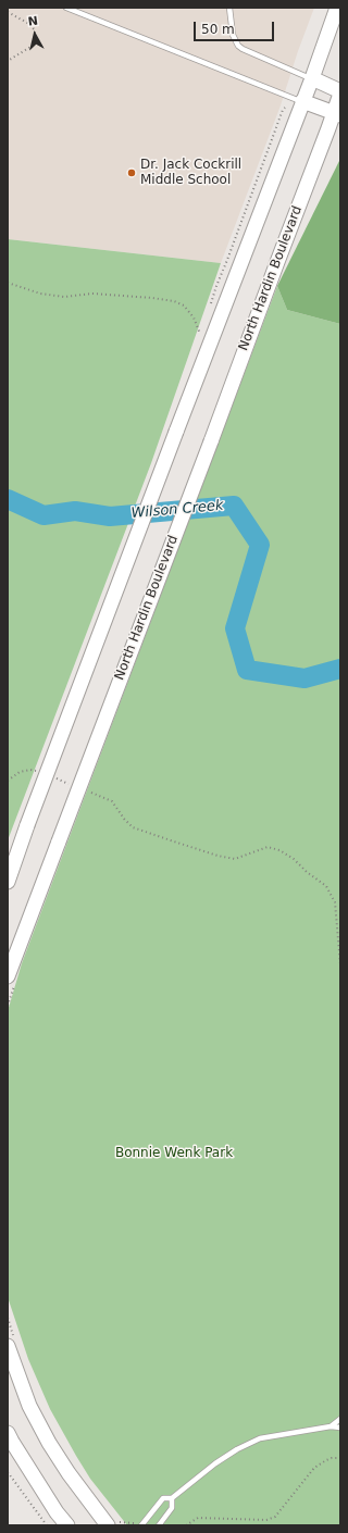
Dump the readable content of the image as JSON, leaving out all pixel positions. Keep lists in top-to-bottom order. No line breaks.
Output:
{"streets":{"main road":["North Hardin Boulevard"]},"water":["Wilson Creek"],"parks":["Bonnie Wenk Park"],"places":["Dr. Jack Cockrill Middle School"],"scale_bar":"50 m","north":"top"}
